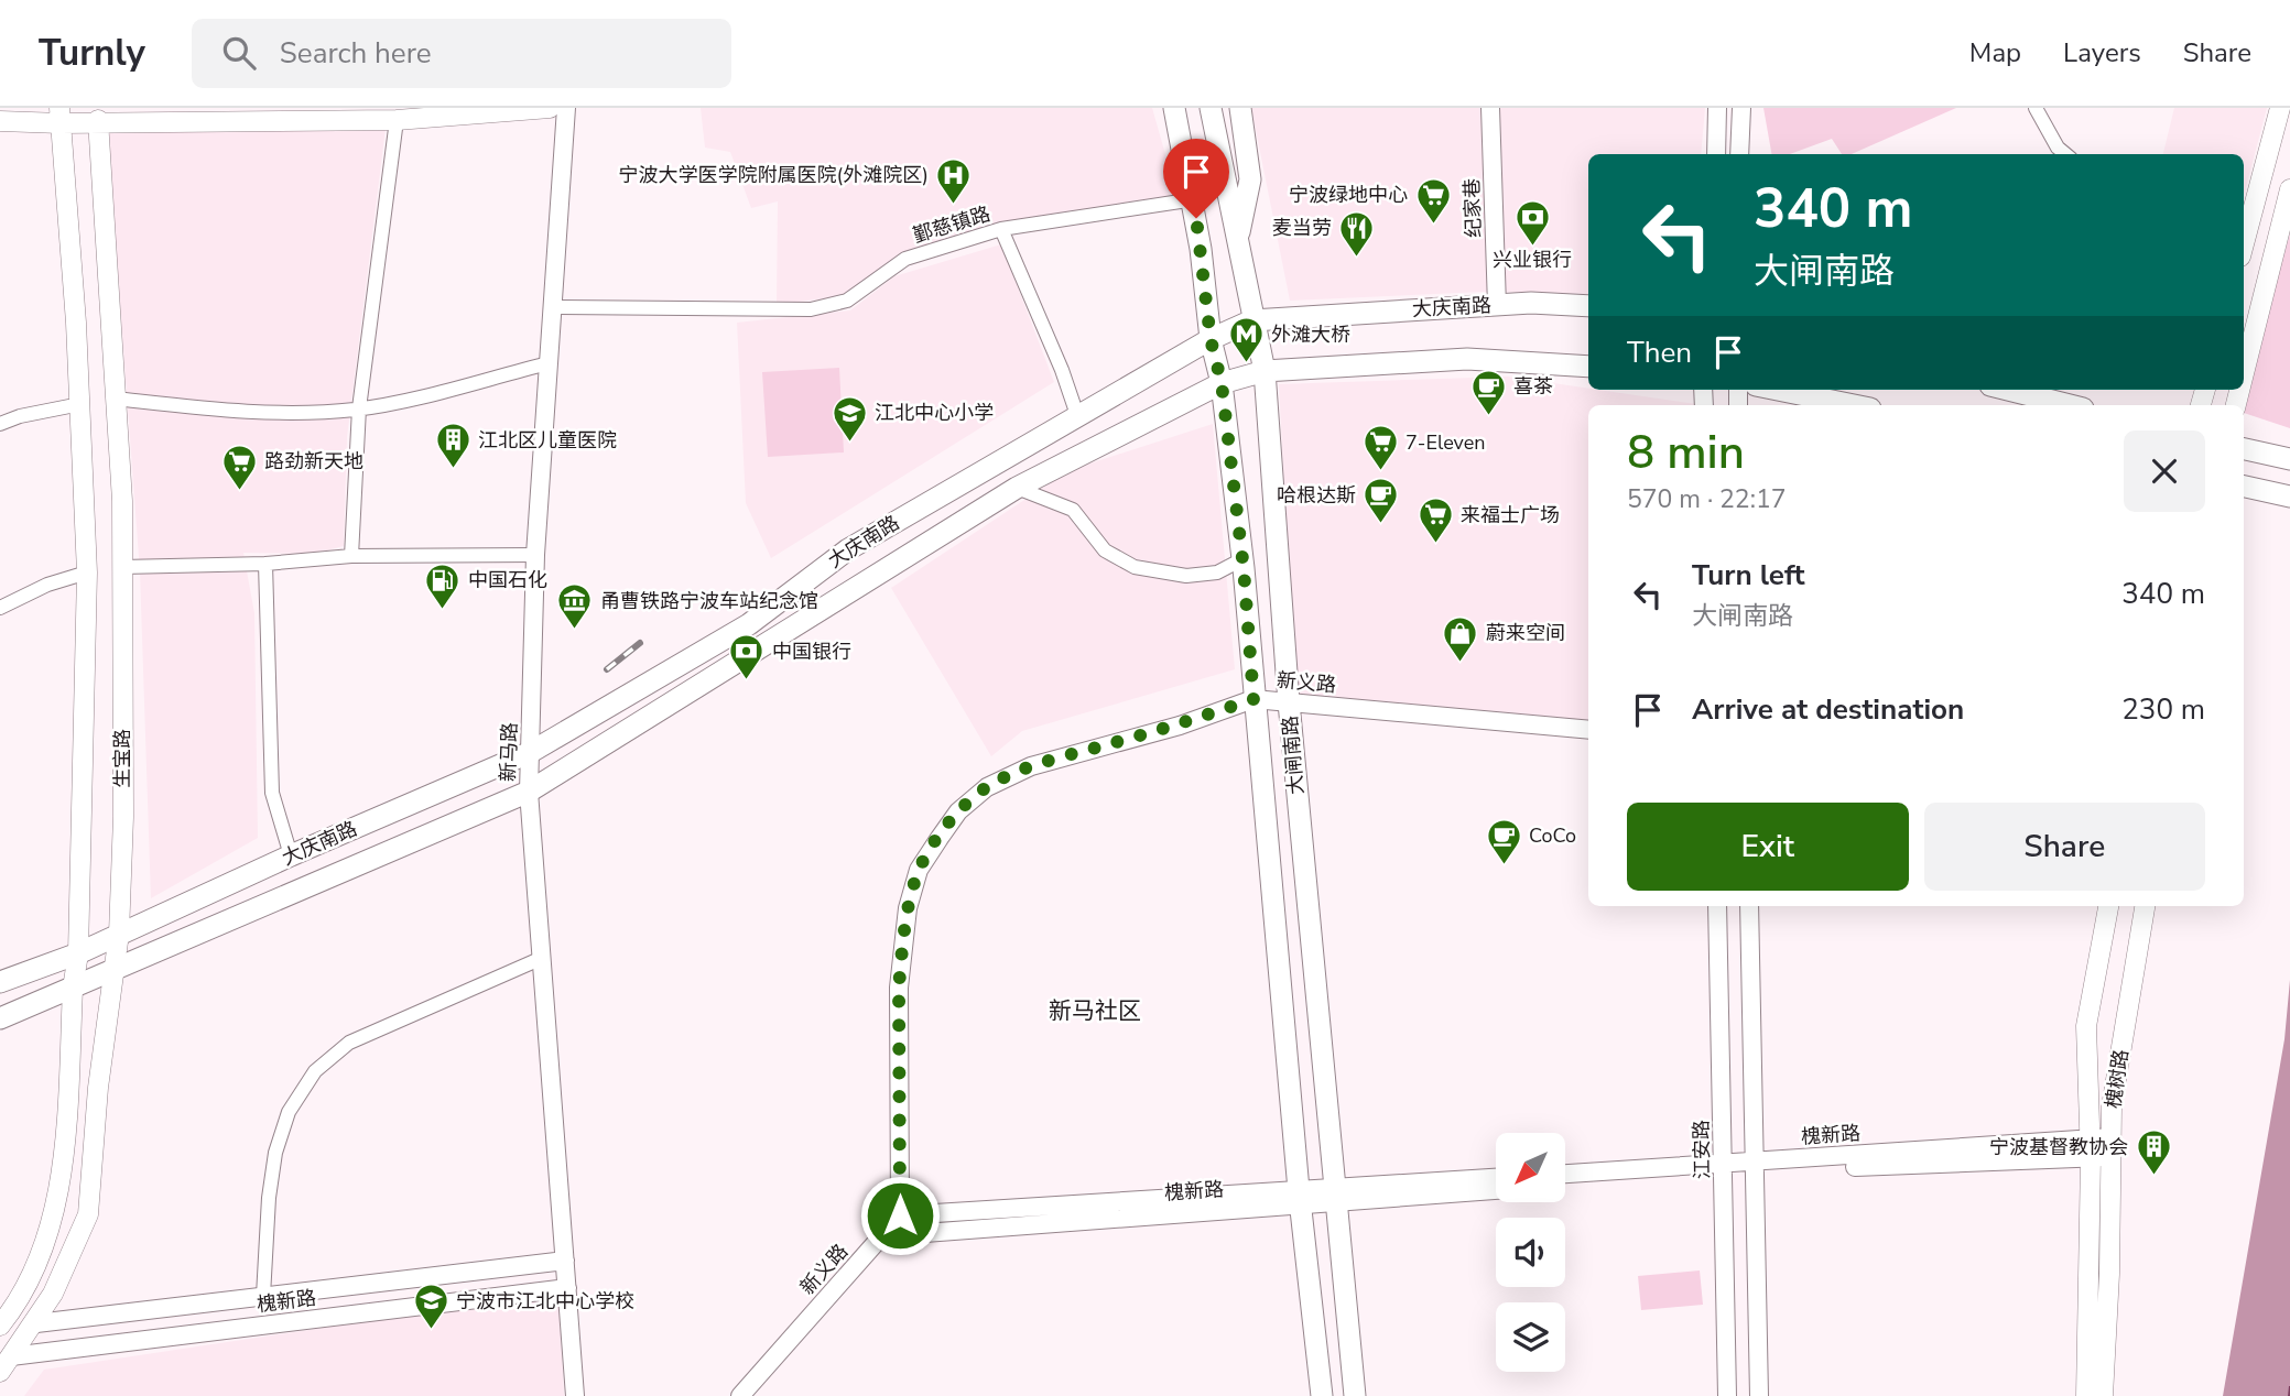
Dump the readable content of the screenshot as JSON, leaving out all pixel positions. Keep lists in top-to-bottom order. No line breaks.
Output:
{"streets":{"main road":["大庆南路","大闸南路","生宝路","槐树路"],"street":["纪家巷","鄞慈镇路","新义路","新马路","槐新路","江安路"]},"crossings":[["纪家巷","大庆南路"],["鄞慈镇路","新马路"],["大庆南路","新马路"],["大庆南路","大闸南路"],["大庆南路","生宝路"],["新义路","大闸南路"],["新义路","槐新路"],["新马路","槐新路"],["大闸南路","槐新路"],["生宝路","槐新路"],["槐树路","槐新路"],["槐新路","江安路"]],"districts":["新马社区"],"places":{"hospital":["宁波大学医学院附属医院(外滩院区)"],"supermarket":["宁波绿地中心","7-Eleven","路劲新天地","来福士广场"],"bank":["兴业银行","中国银行"],"restaurant":["麦当劳"],"metro station":["外滩大桥"],"cafe":["喜茶","哈根达斯","CoCo"],"school or university":["江北中心小学","宁波市江北中心学校"],"building":["江北区儿童医院","宁波基督教协会"],"fuel station":["中国石化"],"museum":["甬曹铁路宁波车站纪念馆"],"shop":["蔚来空间"]},"north":"bottom left","page":{"header":"Turnly","search":"Search here","nav":["Map","Layers","Share"],"turn":["340 m","大闸南路"],"then":"Then","heading":["8 min","570 m · 22:17"],"list":[{"name":"Turn left","note":"大闸南路","value":"340 m"},{"name":"Arrive at destination","value":"230 m"}],"buttons":["Exit","Share"]}}
